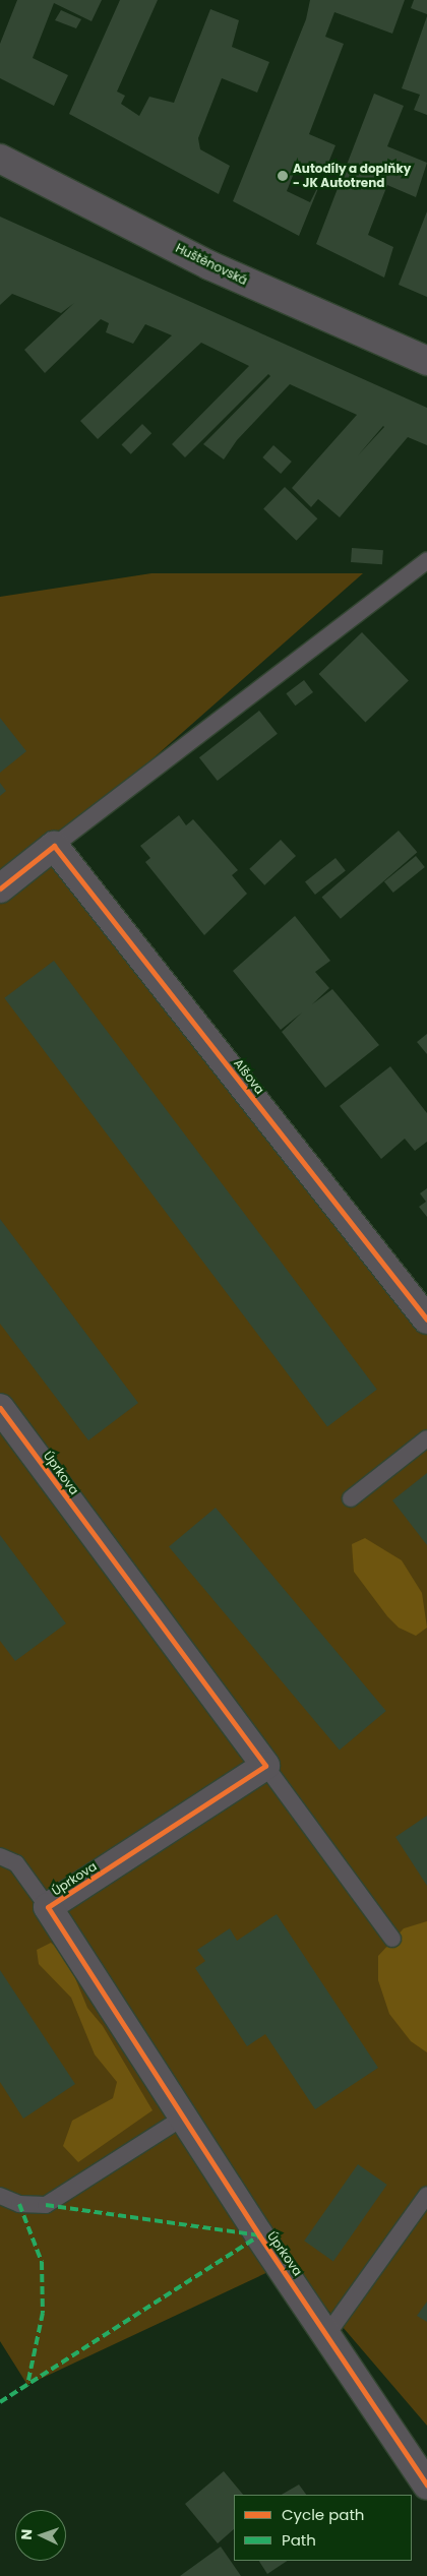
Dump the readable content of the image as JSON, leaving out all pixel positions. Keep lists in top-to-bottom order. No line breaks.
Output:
{"streets":{"street":["Huštěnovská","Alšova","Úprkova"]},"places":["Autodíly a doplňky - JK Autotrend"],"legend":["Cycle path","Path"],"north":"left"}
